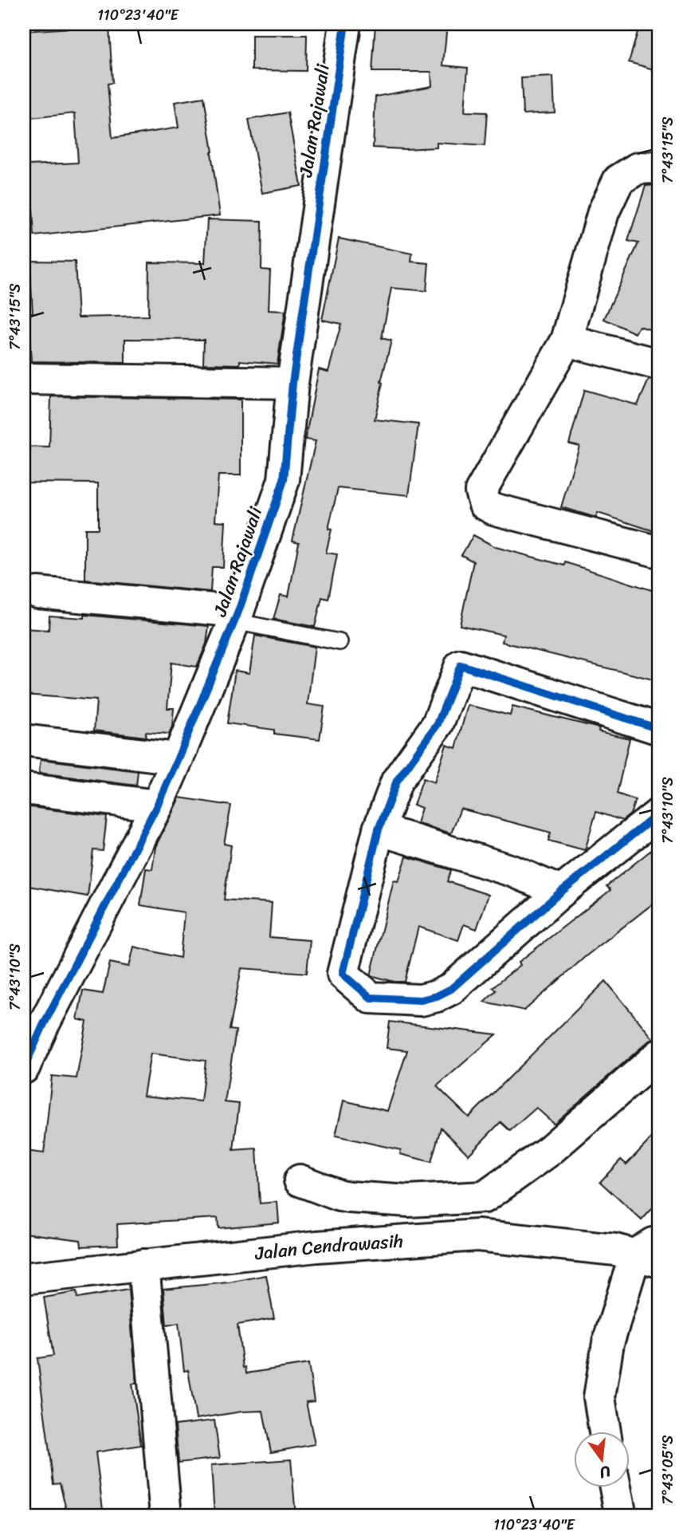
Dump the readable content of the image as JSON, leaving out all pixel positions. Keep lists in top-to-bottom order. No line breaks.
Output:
{"streets":{"street":["Jalan Rajawali","Jalan Cendrawasih"]},"north":"bottom","coordinates":["110°23'40\"E","7°43'15\"S","7°43'10\"S","7°43'05\"S"]}
